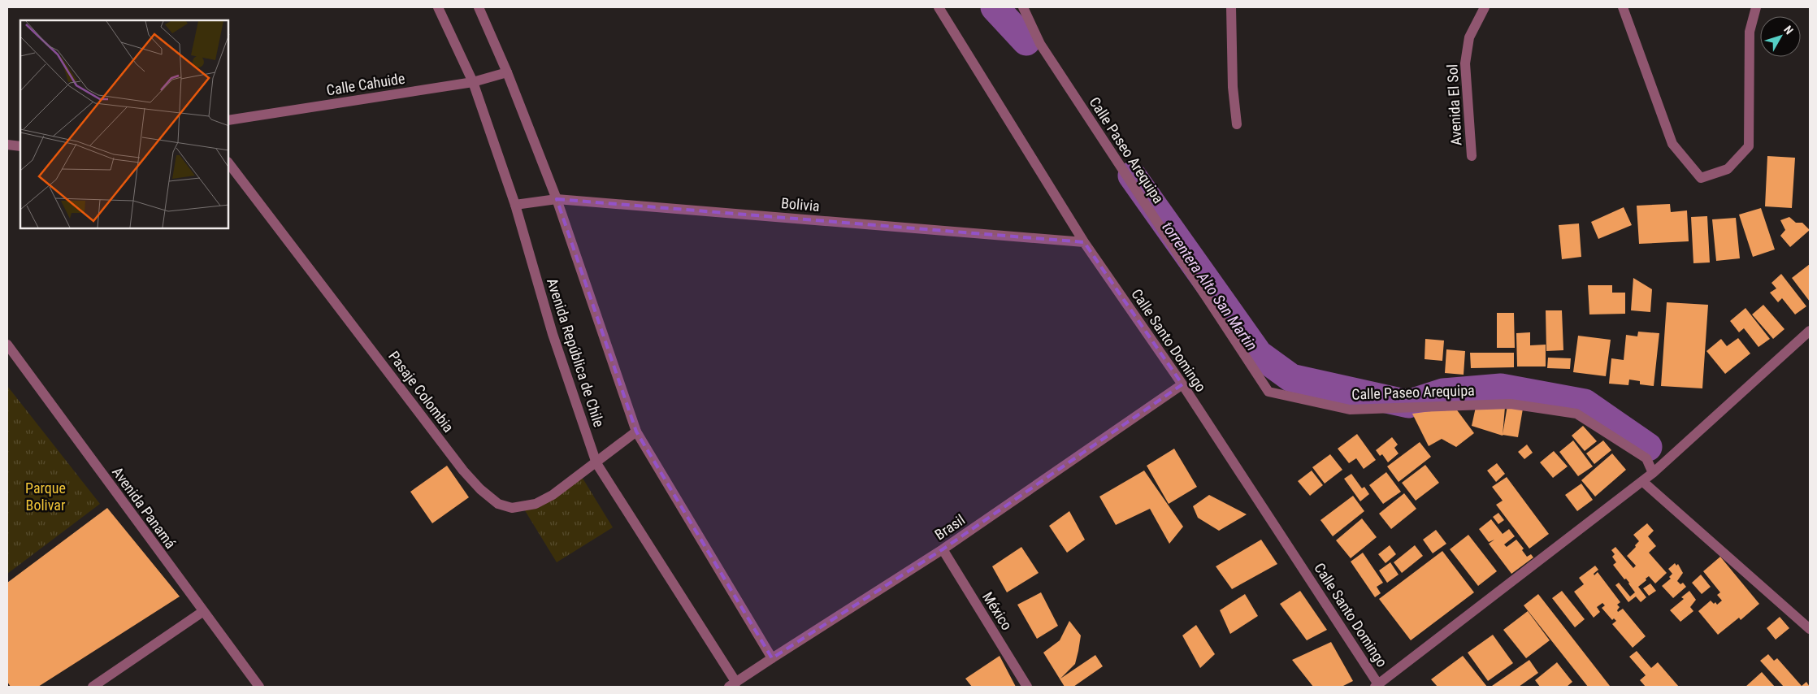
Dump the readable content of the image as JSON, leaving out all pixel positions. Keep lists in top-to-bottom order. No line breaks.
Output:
{"streets":{"street":["Calle Cahuide","Avenida El Sol","Calle Paseo Arequipa","Bolivia","Calle Santo Domingo","Avenida República de Chile","Pasaje Colombia","Avenida Panamá","Brasil","México"]},"crossings":[["Calle Cahuide","Avenida República de Chile"],["Bolivia","Calle Santo Domingo"],["Bolivia","Avenida República de Chile"],["Calle Santo Domingo","Brasil"],["Avenida República de Chile","Pasaje Colombia"],["Avenida República de Chile","Brasil"],["Brasil","México"]],"water":["torrentera Alto San Martin"],"parks":["Parque Bolivar"],"north":"top right"}
